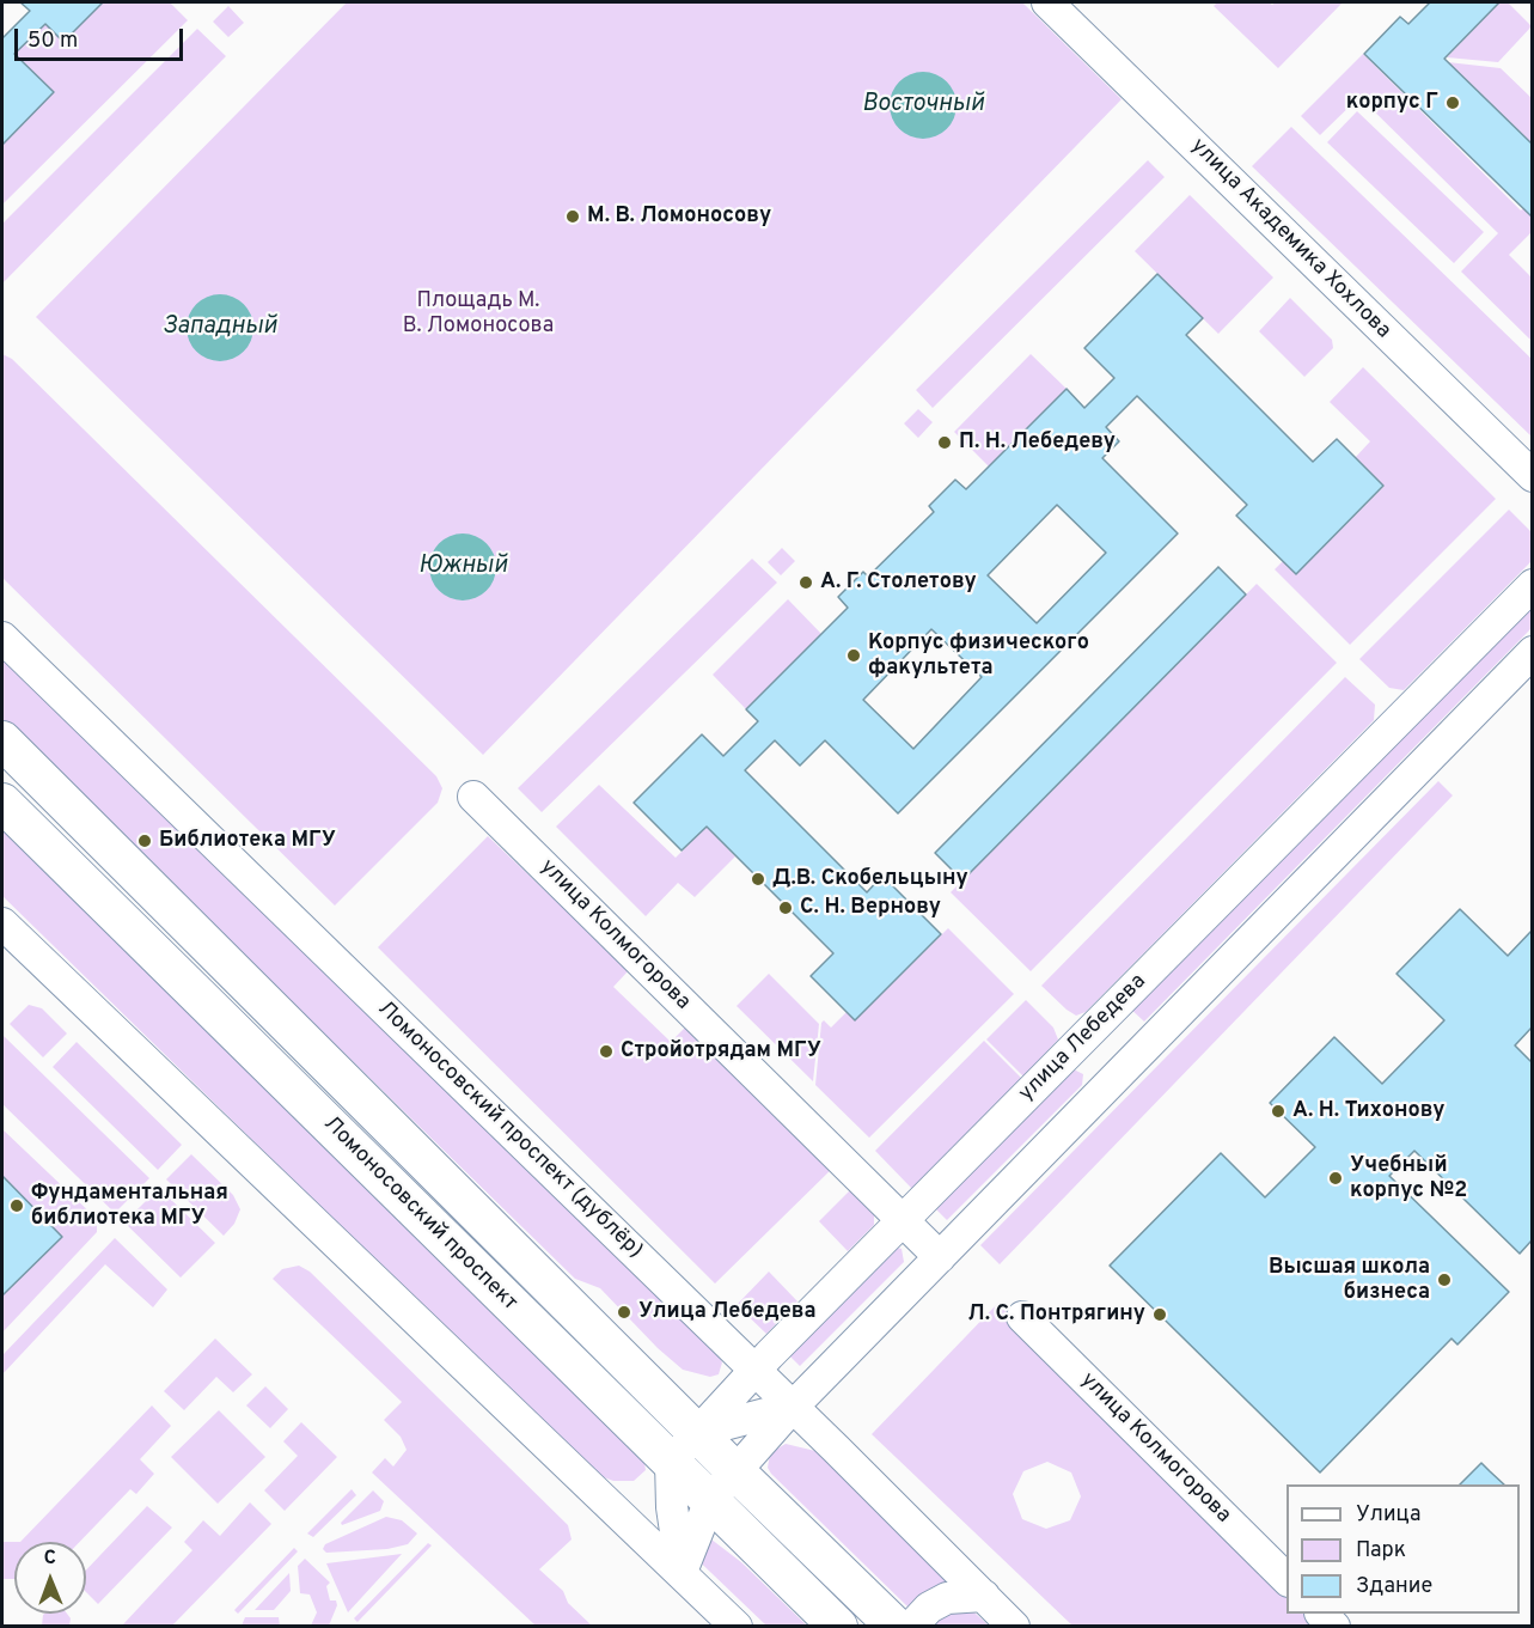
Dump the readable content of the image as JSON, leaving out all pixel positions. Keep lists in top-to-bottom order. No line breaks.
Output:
{"streets":{"main road":["Ломоносовский проспект"],"street":["улица Академика Хохлова","улица Колмогорова","улица Лебедева","Ломоносовский проспект (дублёр)"]},"crossings":[["улица Колмогорова","улица Лебедева"],["улица Лебедева","Ломоносовский проспект (дублёр)"],["улица Лебедева","Ломоносовский проспект"]],"water":["Восточный","Западный","Южный"],"parks":["Площадь М. В. Ломоносова"],"places":["корпус Г","М. В. Ломоносову","П. Н. Лебедеву","А. Г. Столетову","Корпус физического факультета","Библиотека МГУ","Д.В. Скобельцыну","С. Н. Вернову","Стройотрядам МГУ","А. Н. Тихонову","Учебный корпус №2","Фундаментальная библиотека МГУ","Высшая школа бизнеса","Улица Лебедева","Л. С. Понтрягину"],"legend":["Улица","Парк","Здание"],"scale_bar":"50 m","north":"top"}
